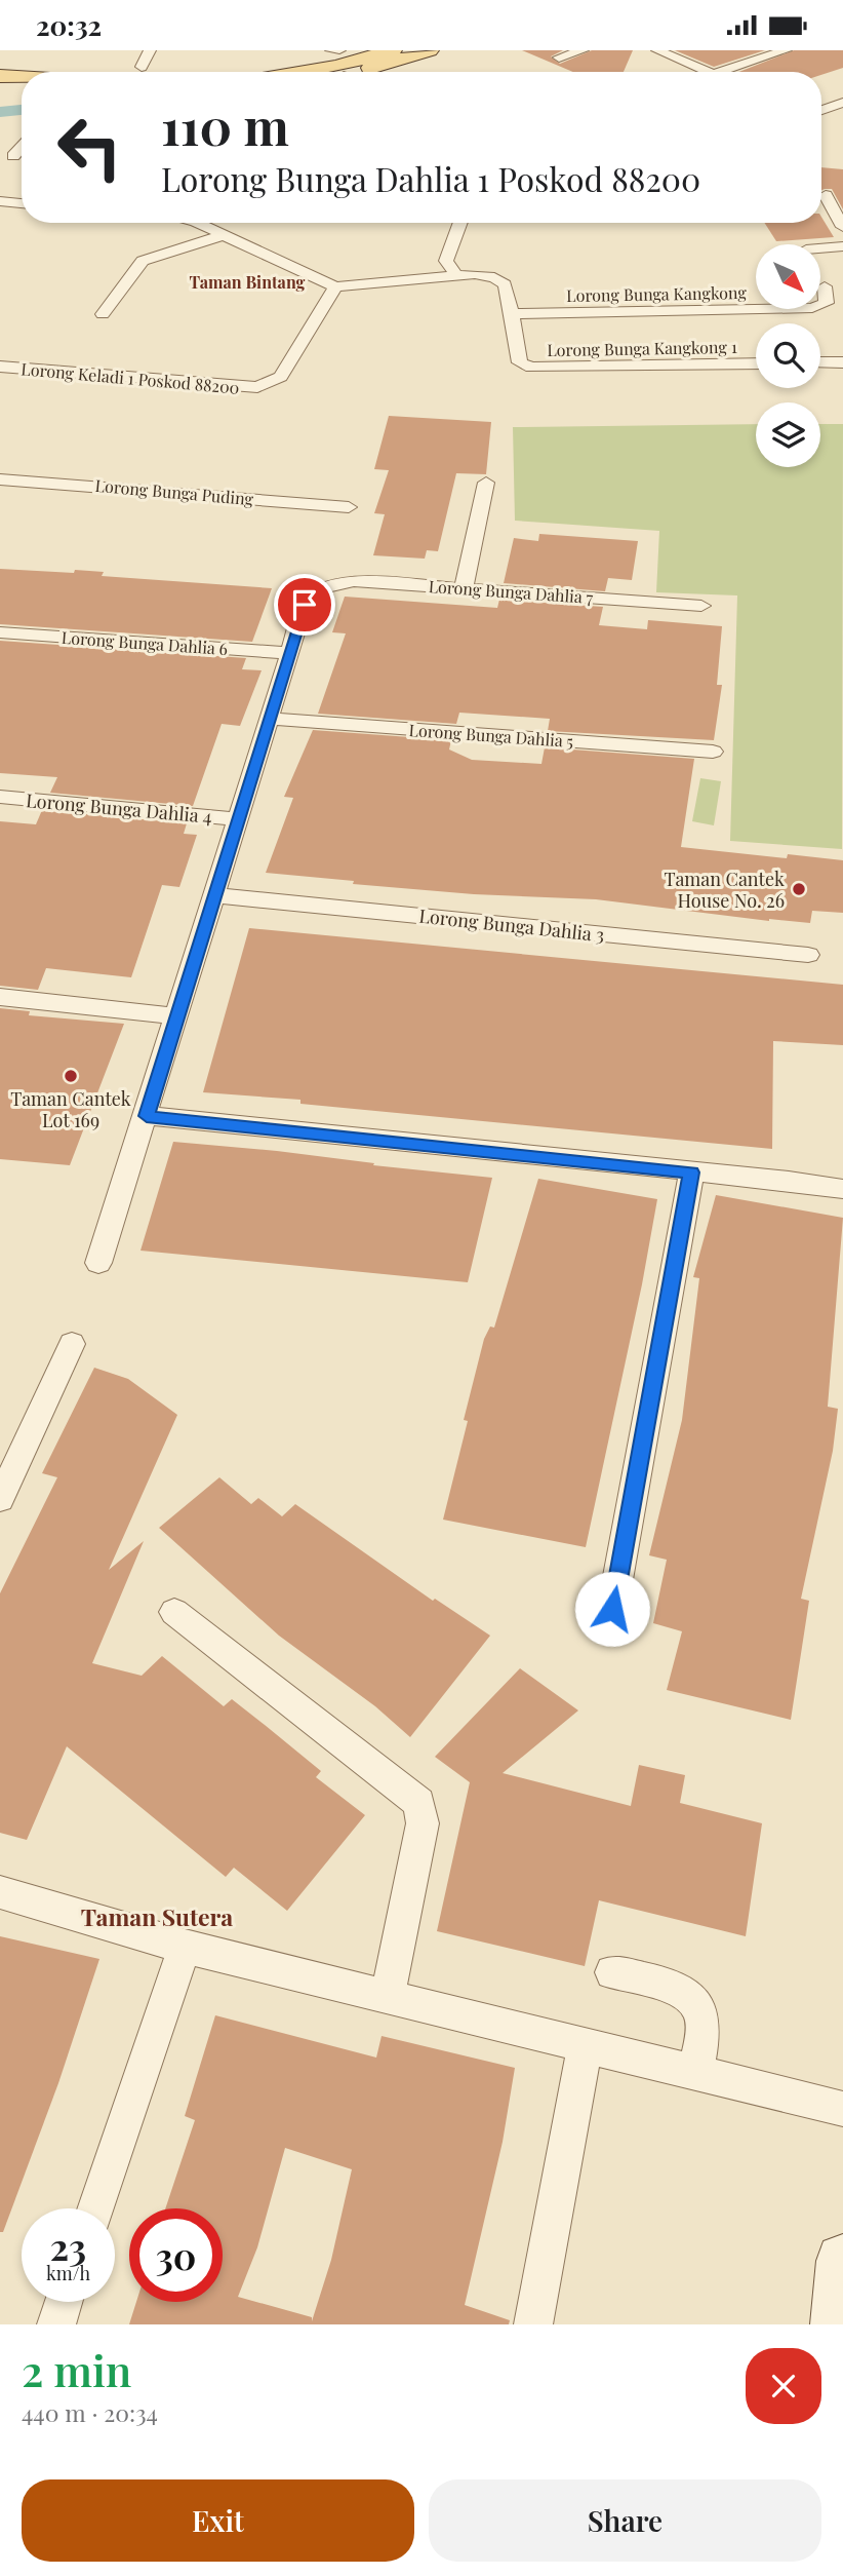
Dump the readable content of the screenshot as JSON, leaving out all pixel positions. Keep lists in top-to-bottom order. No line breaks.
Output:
{"streets":{"street":["Lorong Bunga Kangkong","Lorong Bunga Kangkong 1","Lorong Keladi 1 Poskod 88200","Lorong Bunga Puding","Lorong Bunga Dahlia 7","Lorong Bunga Dahlia 6","Lorong Bunga Dahlia 5","Lorong Bunga Dahlia 4","Lorong Bunga Dahlia 3"]},"crossings":[["Lorong Bunga Kangkong","Lorong Bunga Kangkong 1"],["Lorong Bunga Dahlia 7","Lorong Bunga Dahlia 6"]],"districts":["Taman Bintang","Taman Sutera"],"places":["Taman Cantek House No. 26","Taman Cantek Lot 169"],"north":"bottom right","page":{"status":"20:32","turn":["110 m","Lorong Bunga Dahlia 1 Poskod 88200"],"speed":"23 km/h","limit":"30","heading":["2 min","440 m · 20:34"],"buttons":["Exit","Share"]}}
